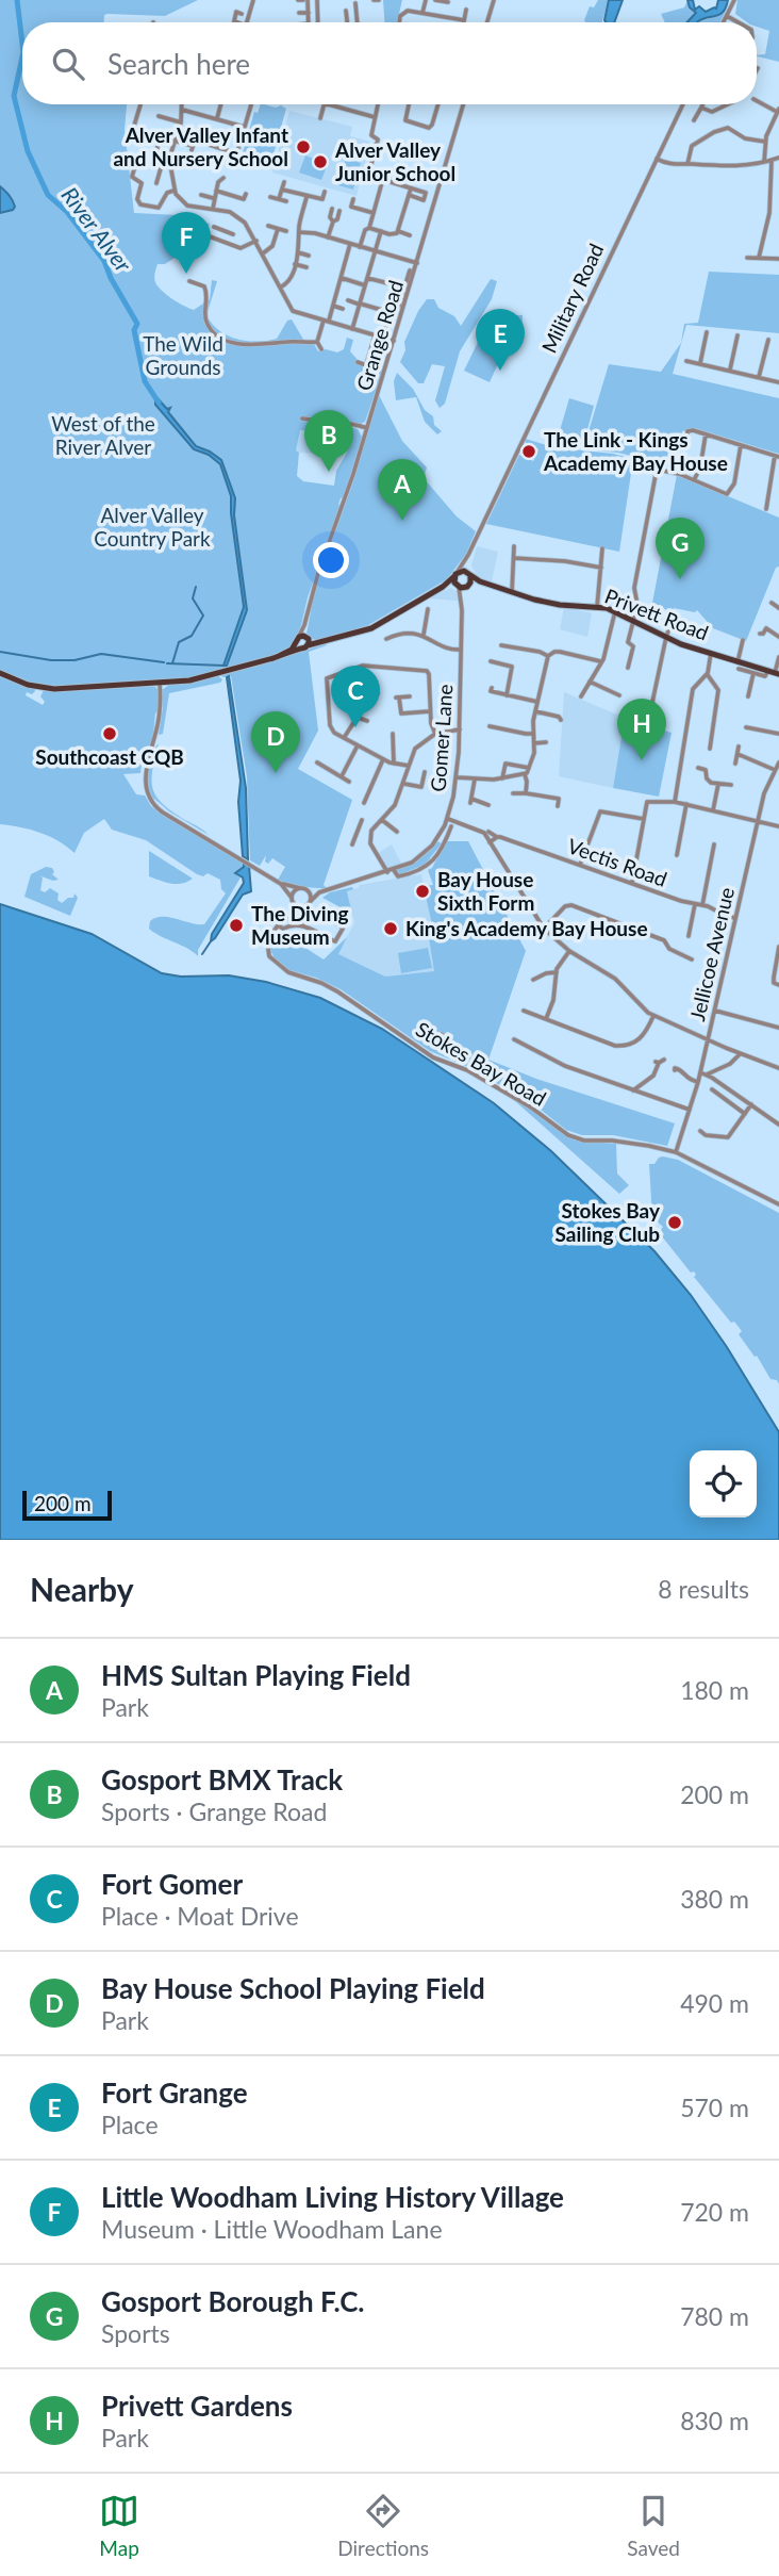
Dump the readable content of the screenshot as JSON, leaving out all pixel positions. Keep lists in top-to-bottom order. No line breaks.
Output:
{"streets":{"main road":["Privett Road"],"street":["Military Road","Grange Road","Gomer Lane","Vectis Road","Jellicoe Avenue","Stokes Bay Road"]},"crossings":[["Military Road","Privett Road"],["Privett Road","Gomer Lane"],["Vectis Road","Jellicoe Avenue"],["Jellicoe Avenue","Stokes Bay Road"]],"water":["River Alver"],"parks":["The Wild Grounds","West of the River Alver","Alver Valley Country Park"],"places":["Alver Valley Infant and Nursery School","Alver Valley Junior School","The Link - Kings Academy Bay House","Southcoast CQB","Bay House Sixth Form","The Diving Museum","King's Academy Bay House","Stokes Bay Sailing Club"],"scale_bar":"200 m","page":{"search":"Search here","pins":["F","E","B","A","G","C","H","D"],"scale":"200 m","heading":["Nearby","8 results"],"list":[{"mark":"A","name":"HMS Sultan Playing Field","note":"Park","value":"180 m"},{"mark":"B","name":"Gosport BMX Track","note":"Sports · Grange Road","value":"200 m"},{"mark":"C","name":"Fort Gomer","note":"Place · Moat Drive","value":"380 m"},{"mark":"D","name":"Bay House School Playing Field","note":"Park","value":"490 m"},{"mark":"E","name":"Fort Grange","note":"Place","value":"570 m"},{"mark":"F","name":"Little Woodham Living History Village","note":"Museum · Little Woodham Lane","value":"720 m"},{"mark":"G","name":"Gosport Borough F.C.","note":"Sports","value":"780 m"},{"mark":"H","name":"Privett Gardens","note":"Park","value":"830 m"}],"nav":["Map","Directions","Saved"]}}
